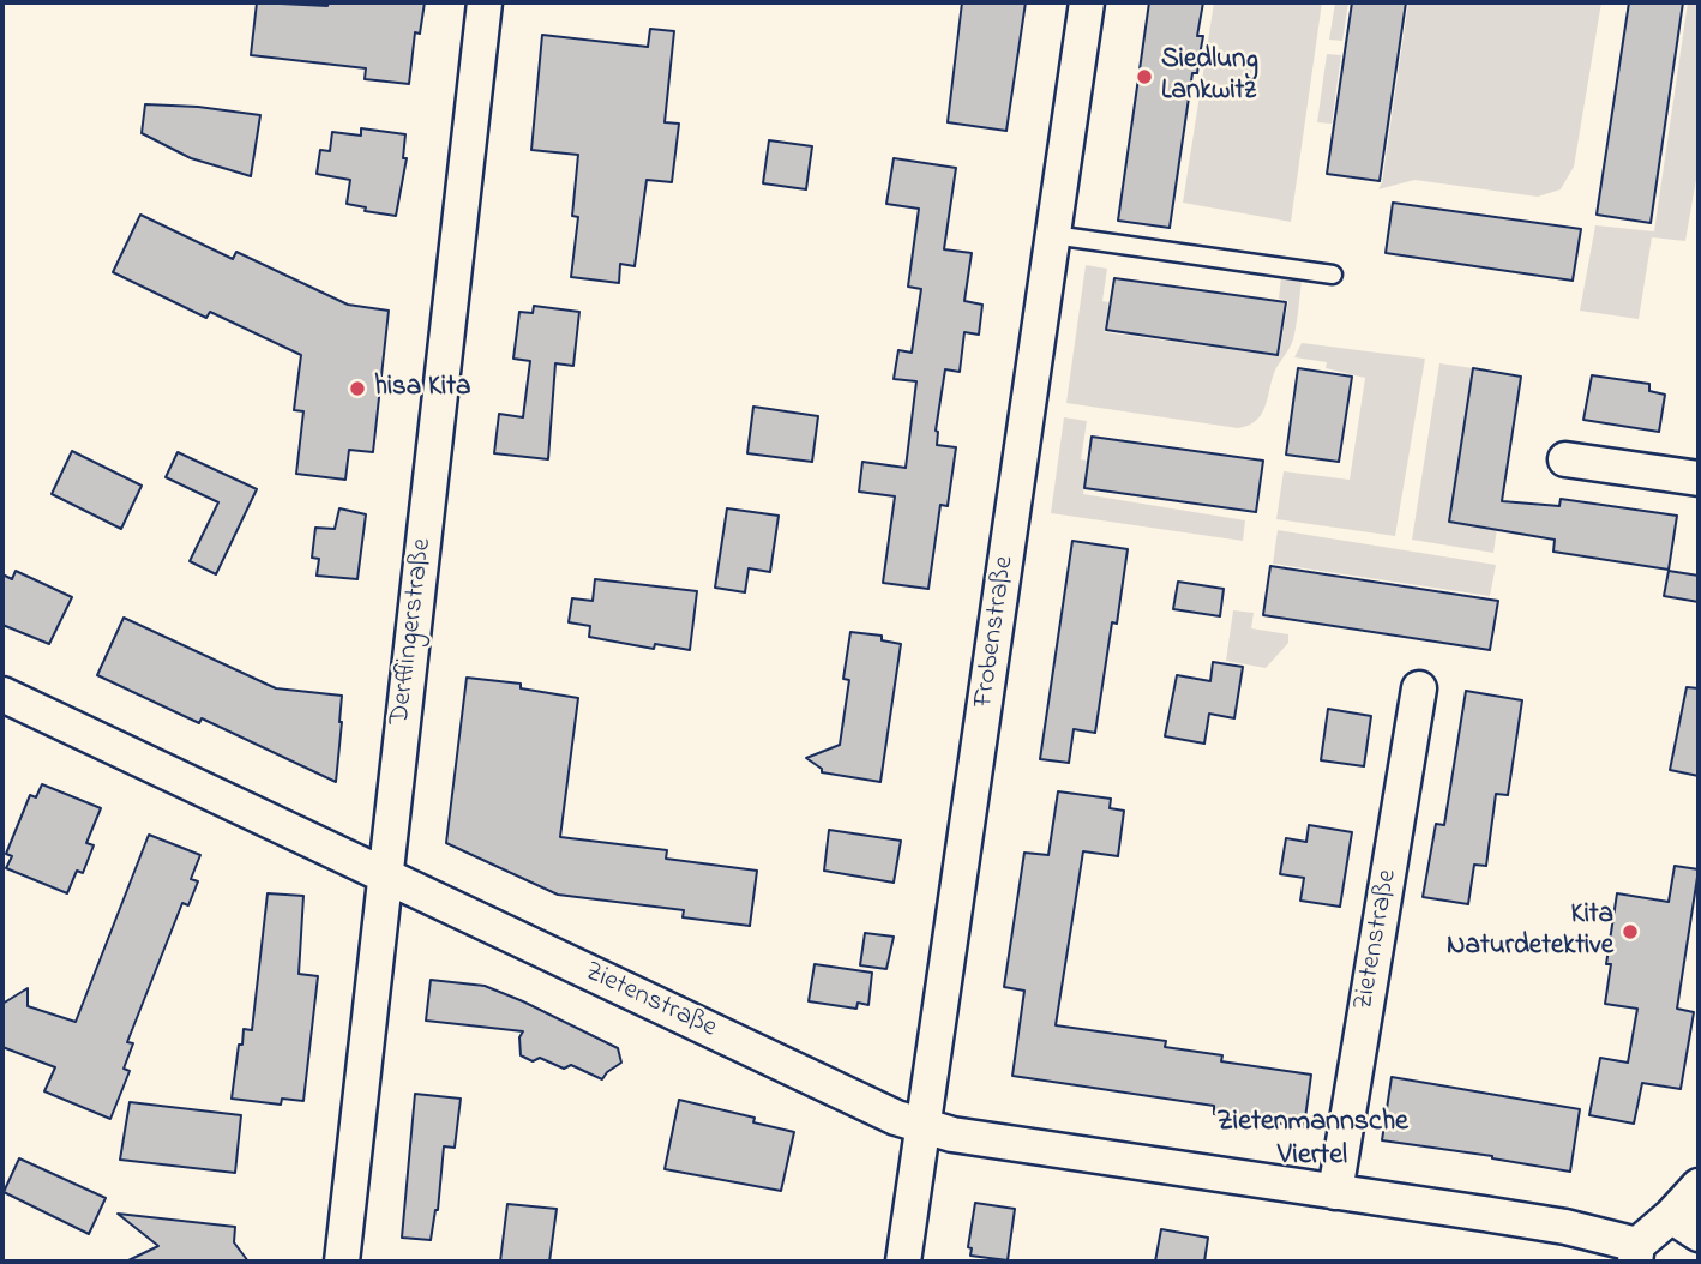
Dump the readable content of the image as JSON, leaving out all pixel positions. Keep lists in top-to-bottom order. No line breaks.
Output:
{"streets":{"street":["Derfflingerstraße","Frobenstraße","Zietenstraße"]},"crossings":[["Derfflingerstraße","Zietenstraße"],["Frobenstraße","Zietenstraße"]],"districts":["Zietenmannsche Viertel"],"places":["Siedlung Lankwitz","hisa Kita","Kita Naturdetektive"]}
